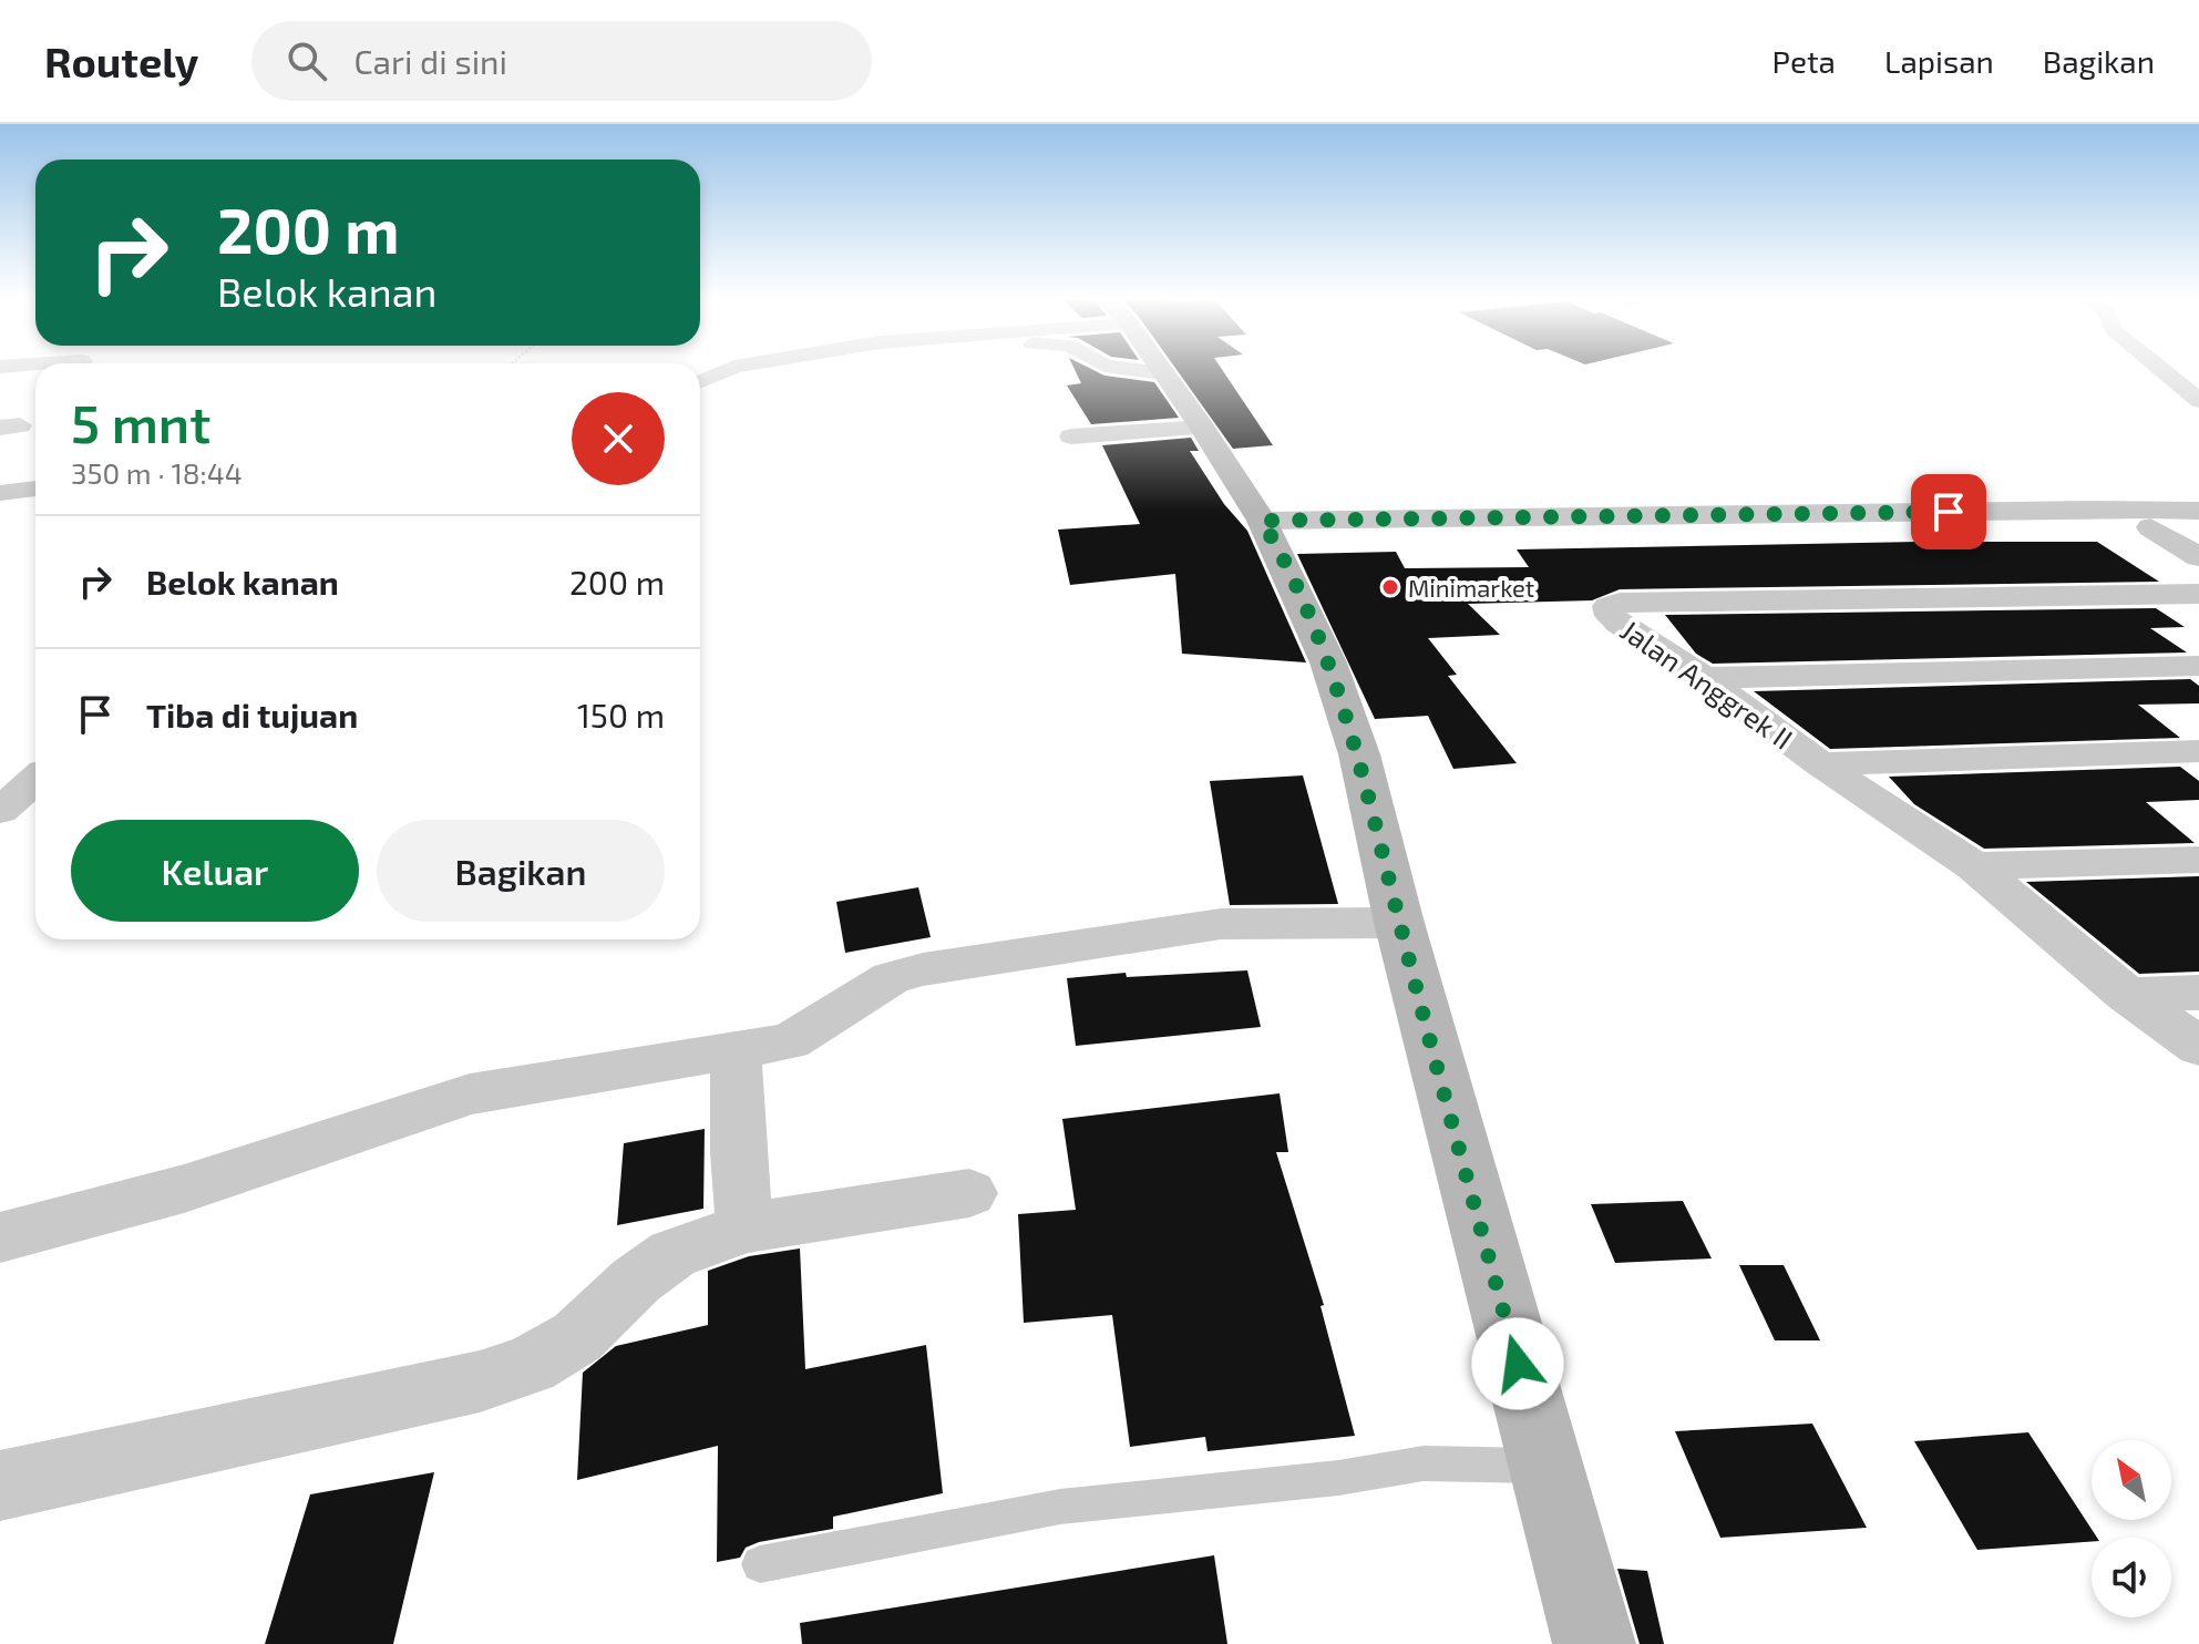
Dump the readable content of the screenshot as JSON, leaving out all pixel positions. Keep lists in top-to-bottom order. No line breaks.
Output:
{"streets":{"street":["Jalan Anggrek II"]},"places":["Minimarket"],"north":"top left","page":{"header":"Routely","search":"Cari di sini","nav":["Peta","Lapisan","Bagikan"],"turn":["200 m","Belok kanan"],"heading":["5 mnt","350 m · 18:44"],"list":[{"name":"Belok kanan","value":"200 m"},{"name":"Tiba di tujuan","value":"150 m"}],"buttons":["Keluar","Bagikan"]}}
